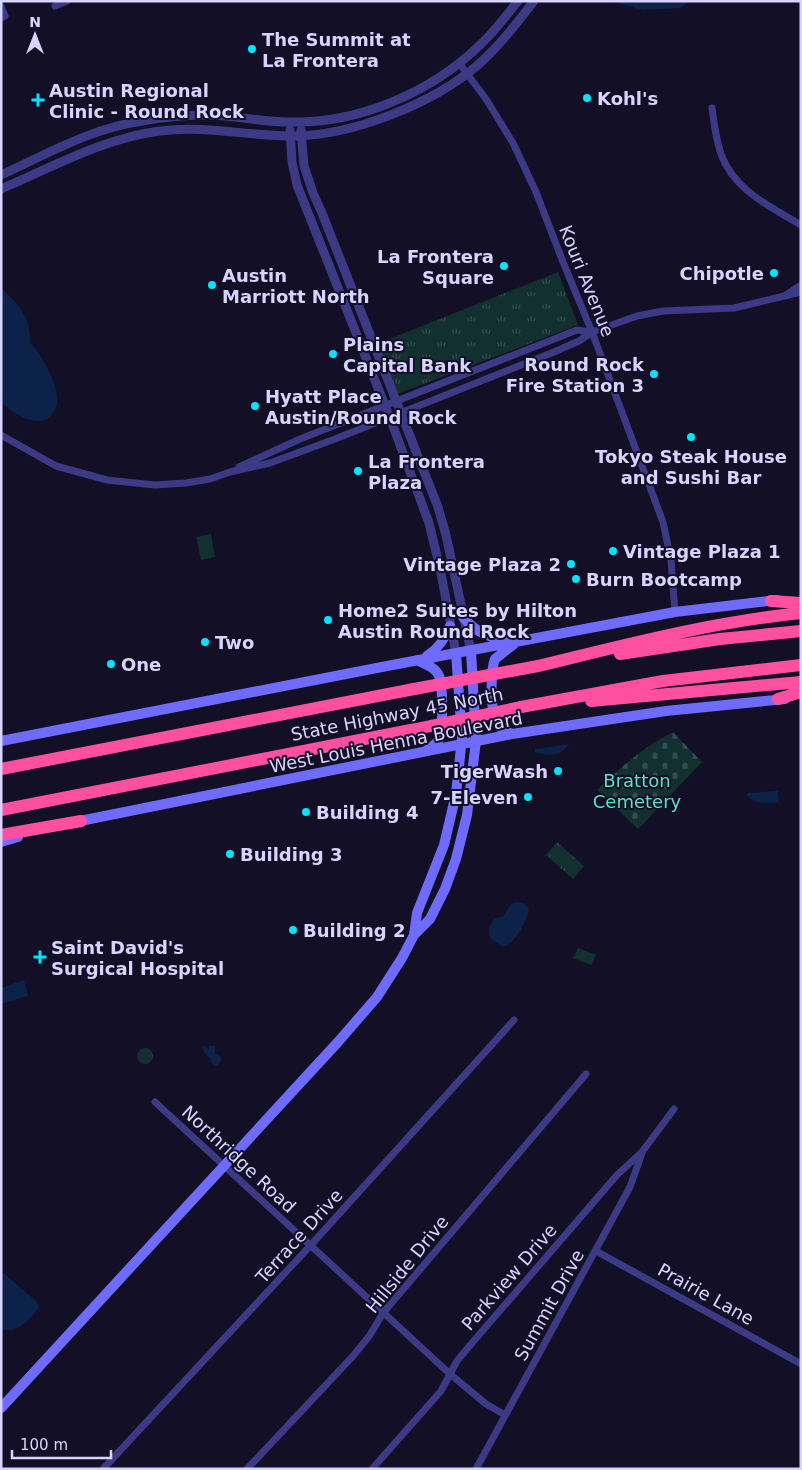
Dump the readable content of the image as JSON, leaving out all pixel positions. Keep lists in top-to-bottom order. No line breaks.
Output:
{"streets":{"highway":["State Highway 45 North"],"main road":["West Louis Henna Boulevard"],"street":["Kouri Avenue","Northridge Road","Terrace Drive","Hillside Drive","Parkview Drive","Prairie Lane","Summit Drive"]},"crossings":[["Northridge Road","Terrace Drive"],["Northridge Road","Hillside Drive"],["Northridge Road","Parkview Drive"],["Northridge Road","Summit Drive"],["Parkview Drive","Summit Drive"],["Prairie Lane","Summit Drive"]],"parks":["Bratton Cemetery"],"places":{"other":["The Summit at La Frontera","Kohl's","La Frontera Square","Chipotle","Austin Marriott North","Plains Capital Bank","Round Rock Fire Station 3","Hyatt Place Austin/Round Rock","Tokyo Steak House and Sushi Bar","La Frontera Plaza","Vintage Plaza 1","Vintage Plaza 2","Burn Bootcamp","Home2 Suites by Hilton Austin Round Rock","Two","One","TigerWash","7-Eleven","Building 4","Building 3","Building 2"],"health":["Austin Regional Clinic - Round Rock","Saint David's Surgical Hospital"]},"scale_bar":"100 m","north":"top"}
